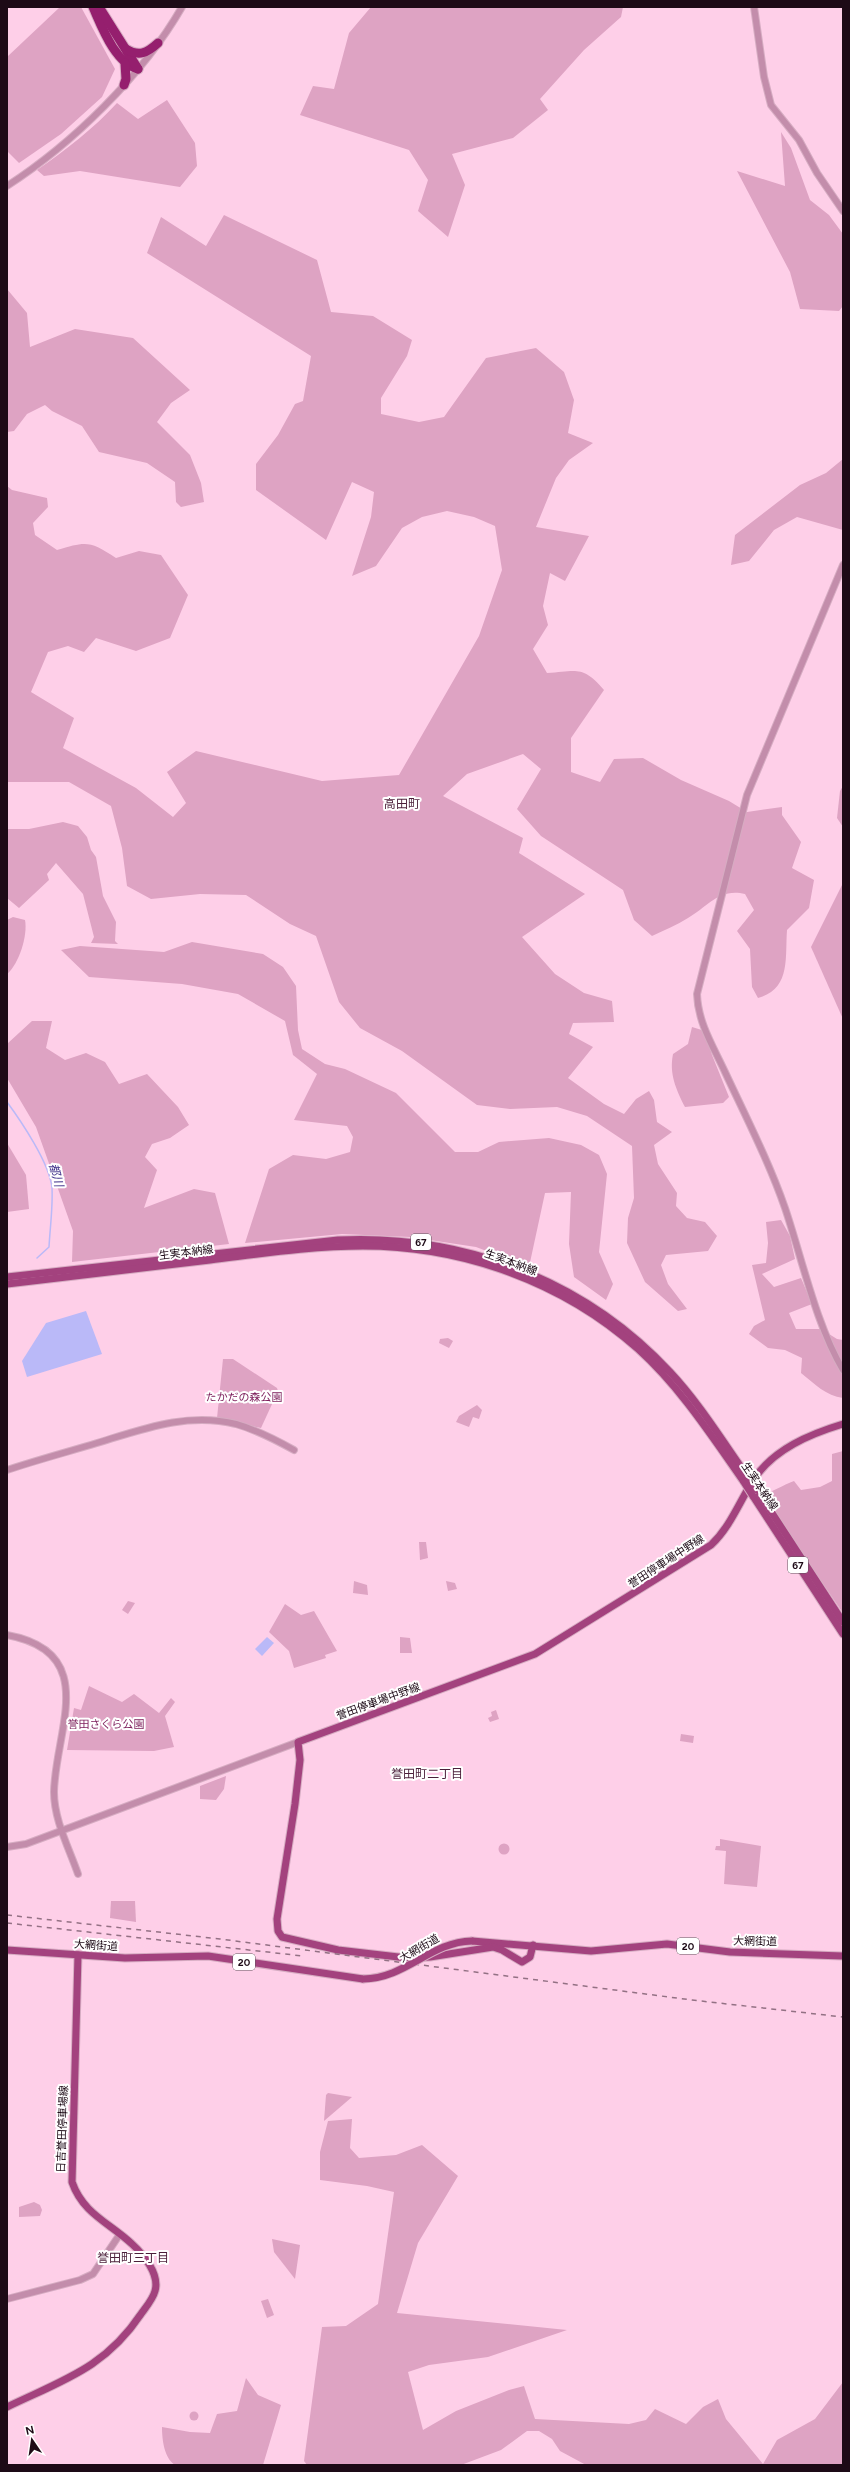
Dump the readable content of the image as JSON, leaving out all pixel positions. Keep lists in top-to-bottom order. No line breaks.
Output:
{"streets":{"main road":["67","生実本納線","誉田停車場中野線","大網街道","20","日吉誉田停車場線"]},"crossings":[["大網街道","日吉誉田停車場線"]],"districts":["高田町","誉田町二丁目","誉田町三丁目"],"water":["都川"],"parks":["たかだの森公園","誉田さくら公園"],"north":"top"}
